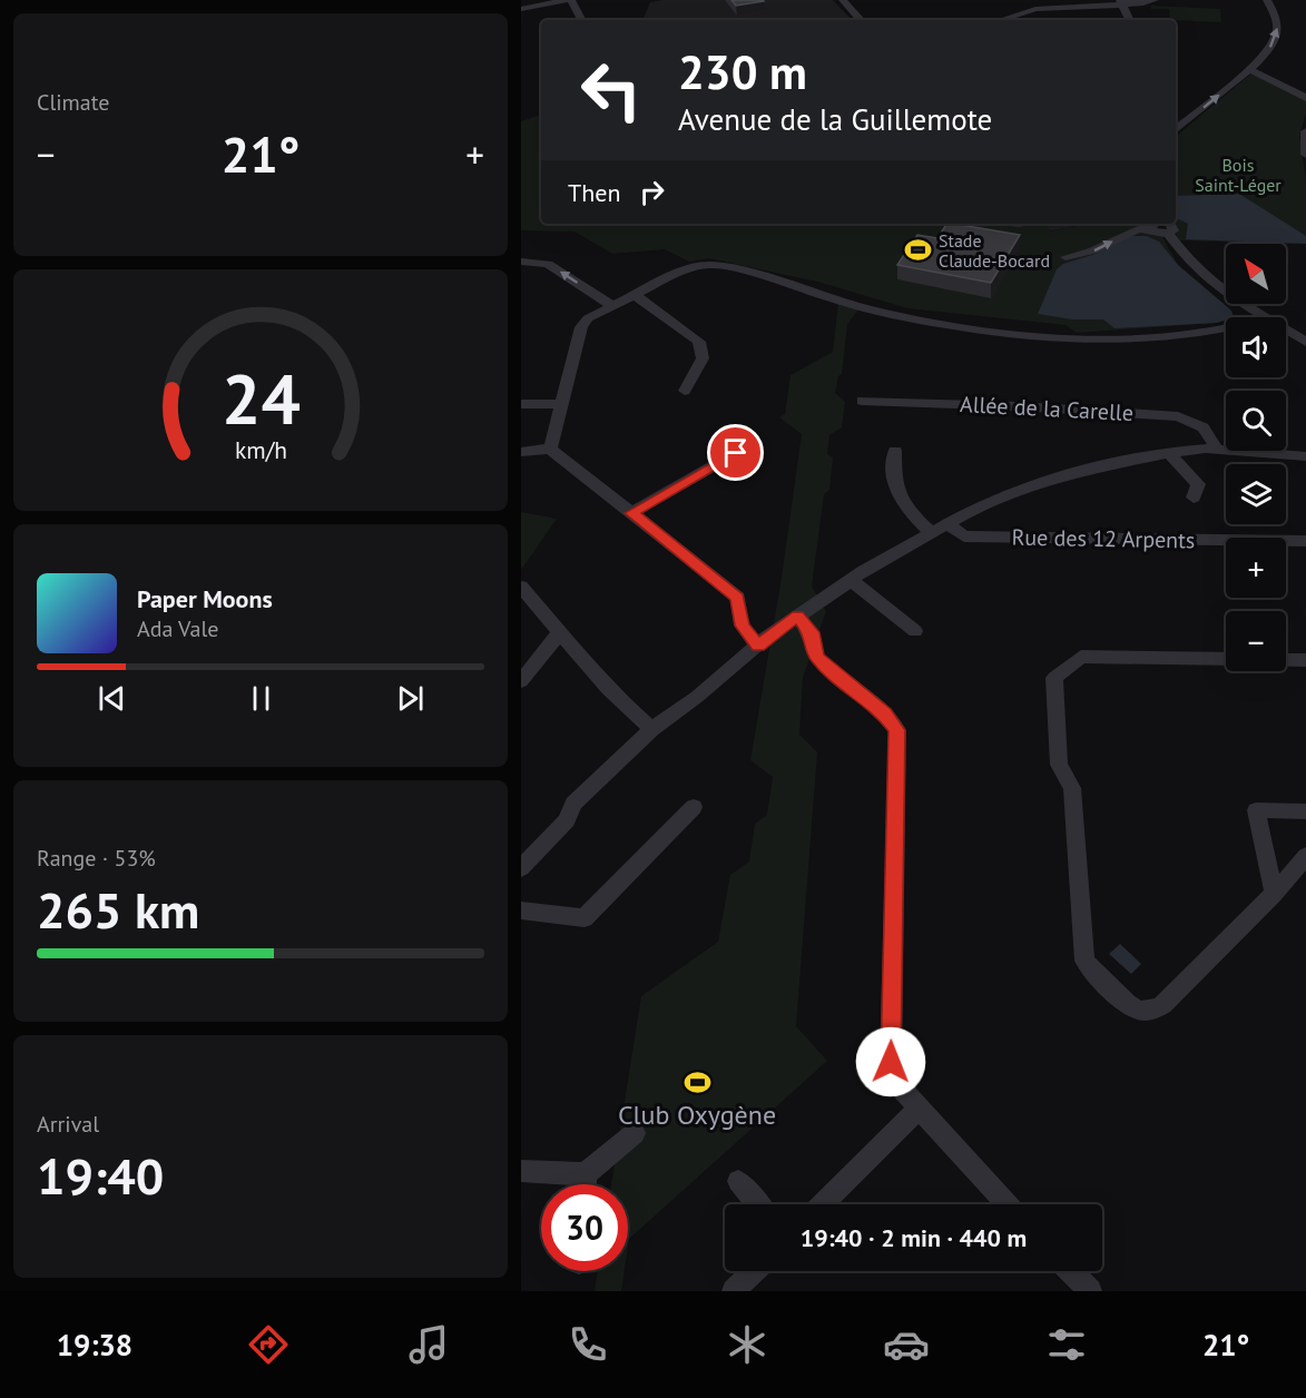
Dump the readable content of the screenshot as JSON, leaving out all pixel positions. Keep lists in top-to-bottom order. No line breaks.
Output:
{"streets":{"street":["Allée de la Carelle","Rue des 12 Arpents"]},"parks":["Bois Saint-Léger"],"places":{"sports":["Stade Claude-Bocard","Club Oxygène"]},"north":"top left","page":{"tile":["Climate",["Range · 53%","265 km"],["Arrival","19:40"]],"turn":["230 m","Avenue de la Guillemote"],"heat":["−","21°","+"],"then":"Then","map_buttons":["+","−"],"song":["Paper Moons","Ada Vale"],"limit":"30","trip":"19:40 · 2 min · 440 m","tabs":["19:38","21°"],"gauge":["24","km/h"]}}
